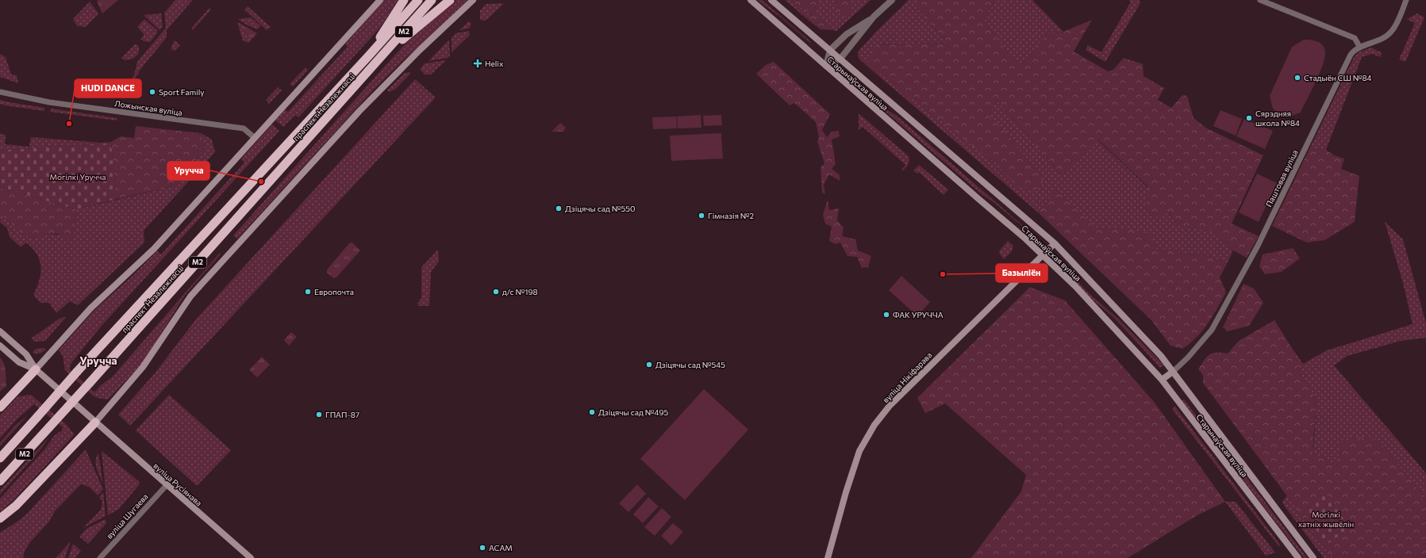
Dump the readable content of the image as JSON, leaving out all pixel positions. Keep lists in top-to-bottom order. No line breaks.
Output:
{"streets":{"highway":["М2","праспект Незалежнасці"],"main road":["Старынаўская вуліца","вуліца Нікіфарава","вуліца Русіянава"],"street":["Ложынская вуліца","Паштовая вуліца","вуліца Шугаева"]},"crossings":[["Старынаўская вуліца","Паштовая вуліца"],["Старынаўская вуліца","вуліца Нікіфарава"],["вуліца Русіянава","вуліца Шугаева"]],"districts":["Уручча"],"parks":["Могілкі Уручча","Могілкі хатніх жывёлін"],"places":{"health":["Helix"],"other":["Стадыён СШ №84","Sport Family","Сярэдняя школа №84","HUDI DANCE","Уручча","Дзіцячы сад №550","Гімназія №2","Базыліён","Европочта","д/с №198","ФАК УРУЧЧА","Дзіцячы сад №545","Дзіцячы сад №495","ГПАП-87","АСАМ"]}}
